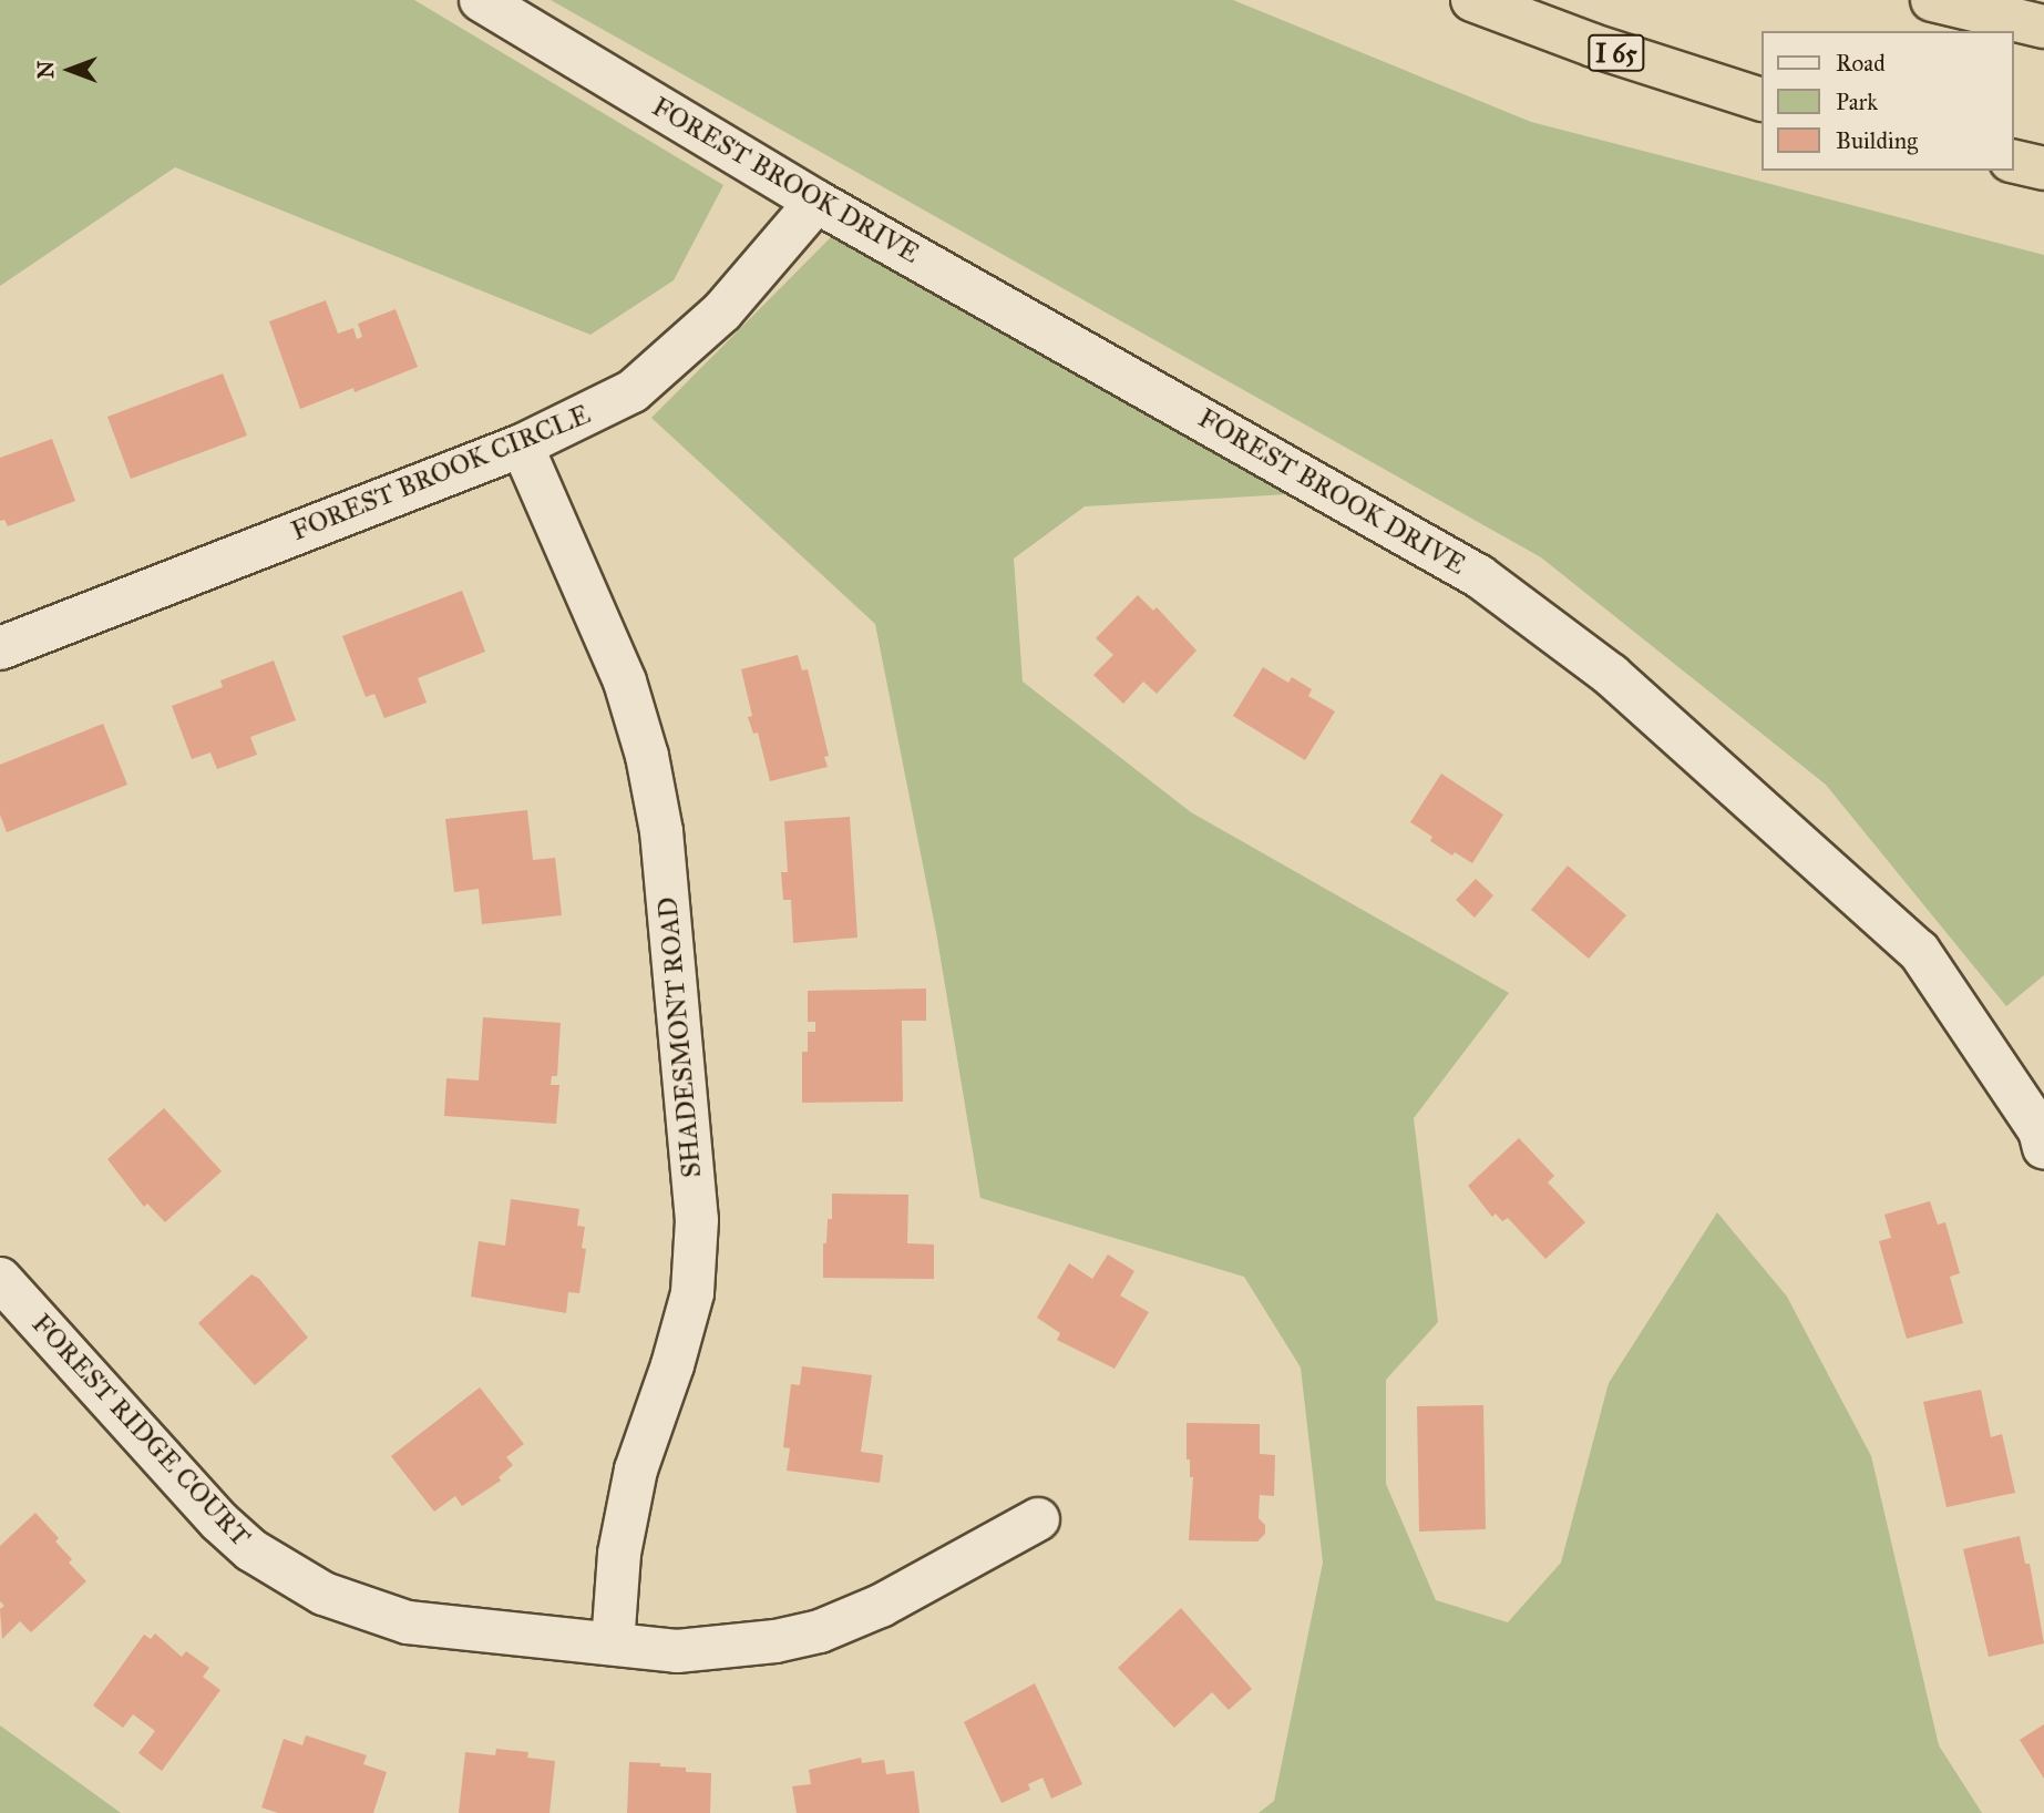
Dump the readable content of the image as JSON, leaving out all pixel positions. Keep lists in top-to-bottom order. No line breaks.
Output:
{"streets":{"highway":["I 65"],"street":["FOREST BROOK DRIVE","FOREST BROOK CIRCLE","SHADESMONT ROAD","FOREST RIDGE COURT"]},"crossings":[["FOREST BROOK DRIVE","FOREST BROOK CIRCLE"],["FOREST BROOK CIRCLE","SHADESMONT ROAD"],["SHADESMONT ROAD","FOREST RIDGE COURT"]],"legend":["Road","Park","Building"],"north":"left"}
